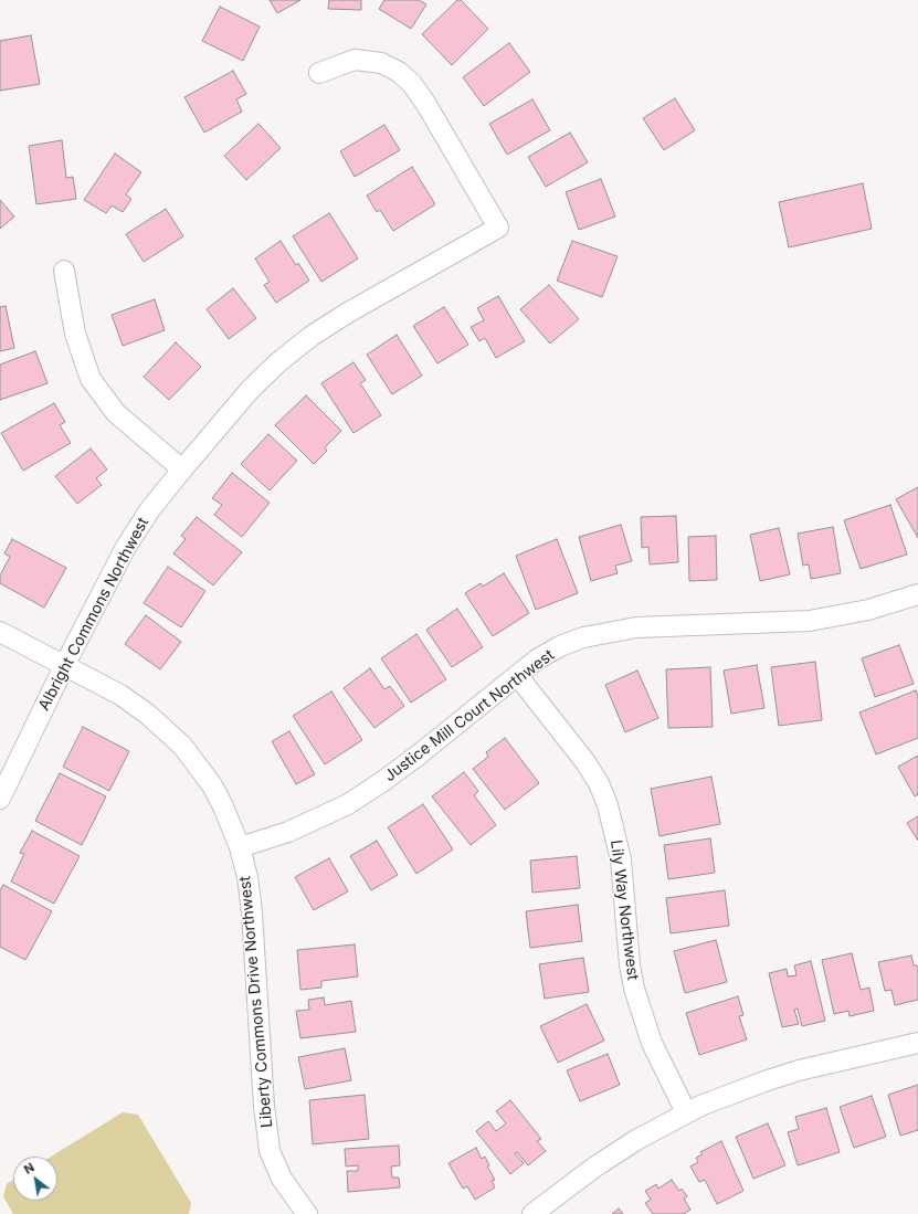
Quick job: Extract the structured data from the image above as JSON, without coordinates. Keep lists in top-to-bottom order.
{
  "streets": {
    "street": [
      "Albright Commons Northwest",
      "Justice Mill Court Northwest",
      "Lily Way Northwest",
      "Liberty Commons Drive Northwest"
    ]
  },
  "crossings": [
    ["Albright Commons Northwest", "Liberty Commons Drive Northwest"],
    ["Justice Mill Court Northwest", "Lily Way Northwest"],
    ["Justice Mill Court Northwest", "Liberty Commons Drive Northwest"]
  ],
  "north": "top left"
}
